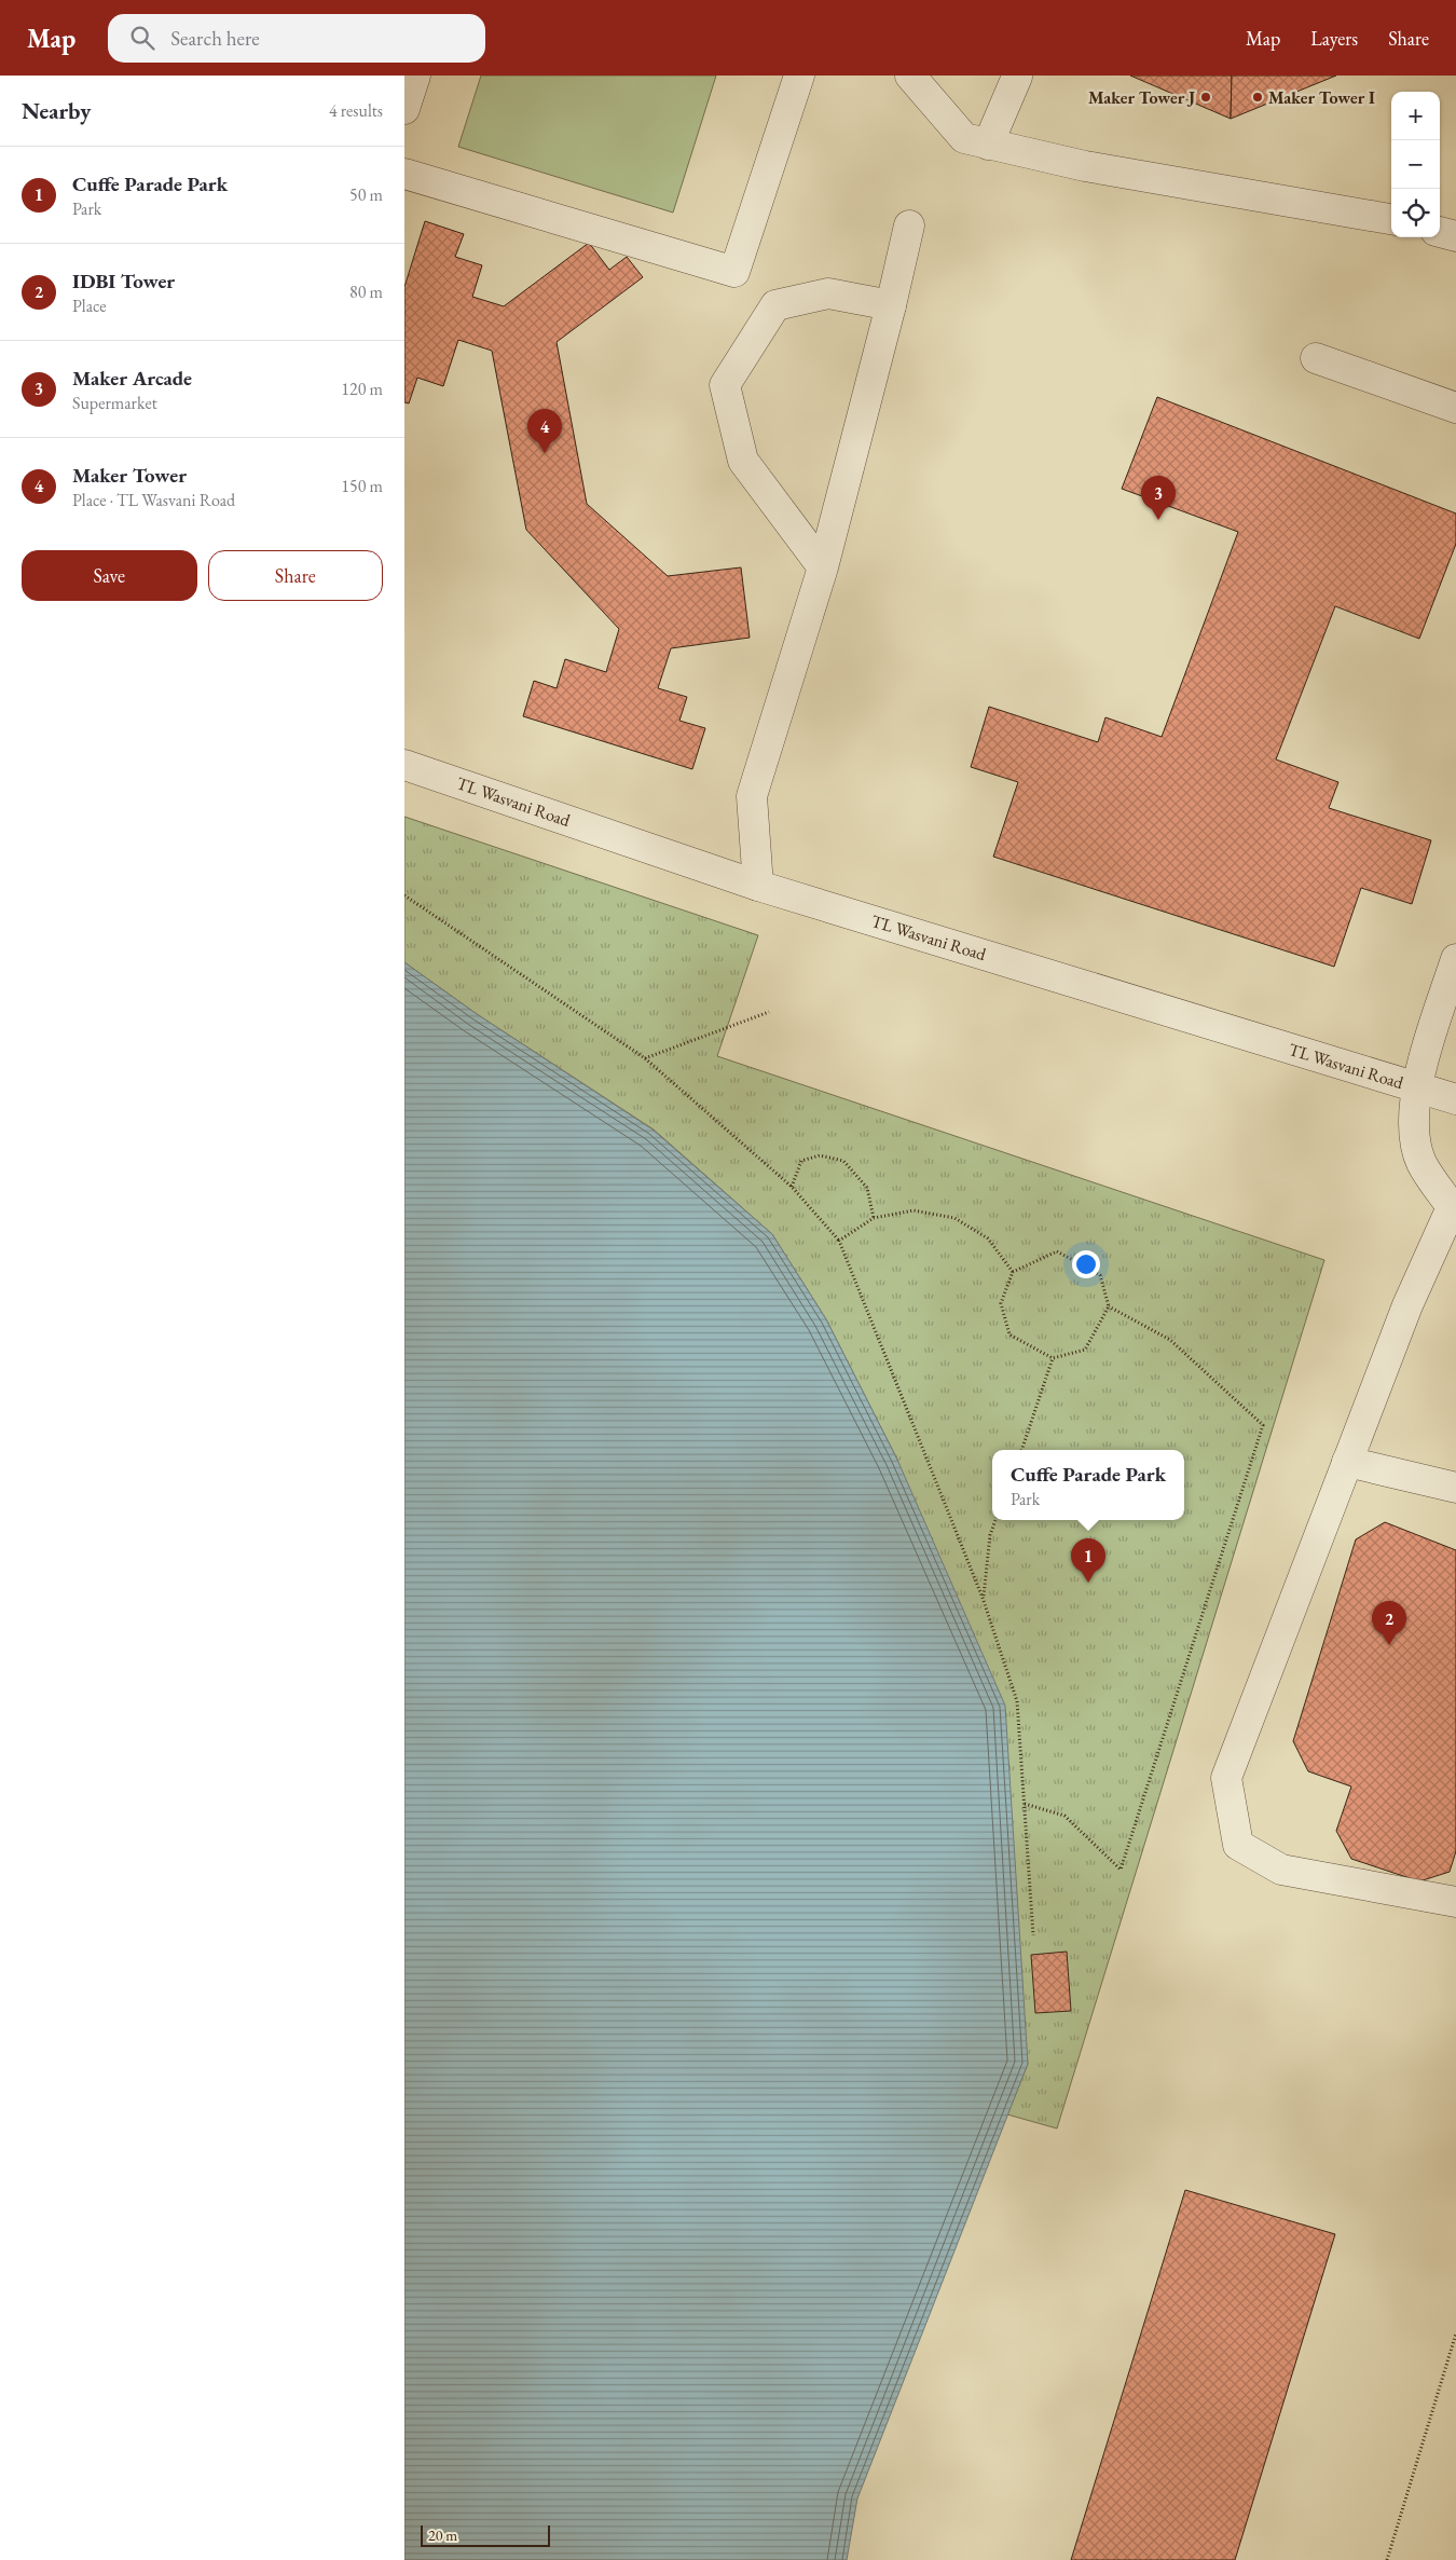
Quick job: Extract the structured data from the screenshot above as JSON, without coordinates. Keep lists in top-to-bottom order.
{
  "streets": {
    "street": ["TL Wasvani Road"]
  },
  "places": ["Maker Tower J", "Maker Tower I"],
  "scale_bar": "20 m",
  "page": {
    "header": "Map",
    "search": "Search here",
    "nav": ["Map", "Layers", "Share"],
    "heading": ["Nearby", "4 results"],
    "map_buttons": ["+", "−"],
    "list": [
      {
        "mark": "1",
        "name": "Cuffe Parade Park",
        "note": "Park",
        "value": "50 m"
      },
      {
        "mark": "2",
        "name": "IDBI Tower",
        "note": "Place",
        "value": "80 m"
      },
      {
        "mark": "3",
        "name": "Maker Arcade",
        "note": "Supermarket",
        "value": "120 m"
      },
      {
        "mark": "4",
        "name": "Maker Tower",
        "note": "Place · TL Wasvani Road",
        "value": "150 m"
      }
    ],
    "pins": [
      "4",
      "3",
      "1",
      "2"
    ],
    "buttons": ["Save", "Share"],
    "popup": ["Cuffe Parade Park", "Park"],
    "scale": "20 m"
  }
}
